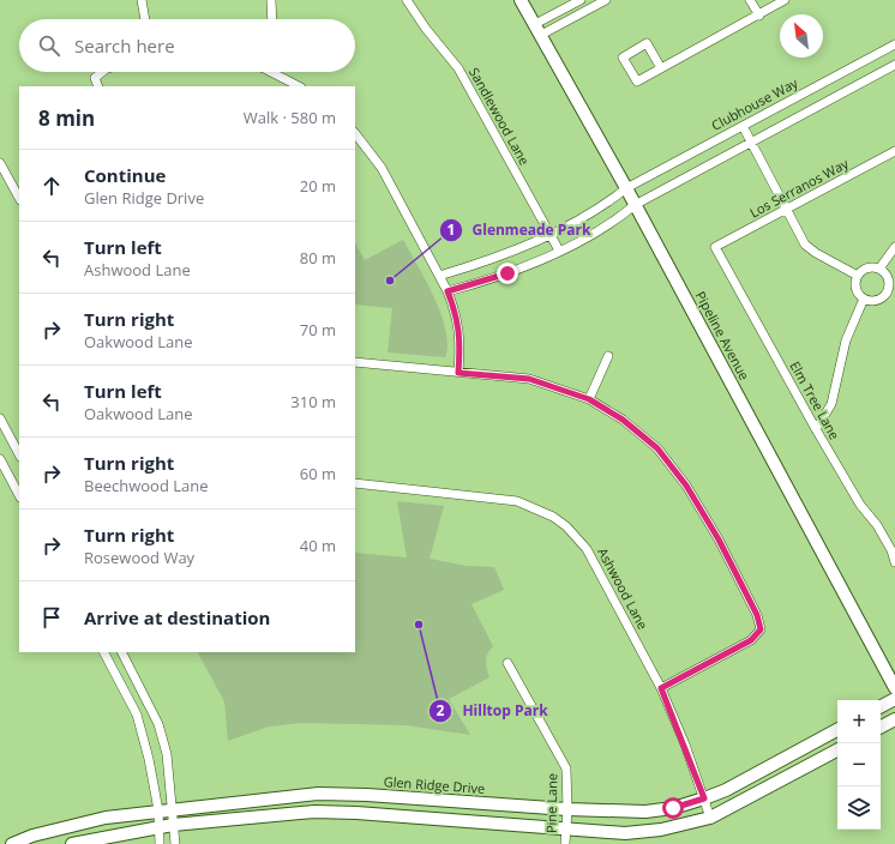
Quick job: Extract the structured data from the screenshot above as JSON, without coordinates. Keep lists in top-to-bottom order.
{
  "streets": {
    "street": [
      "Clubhouse Way",
      "Sandlewood Lane",
      "Los Serranos Way",
      "Pipeline Avenue",
      "Elm Tree Lane",
      "Ashwood Lane",
      "Glen Ridge Drive",
      "Pine Lane"
    ]
  },
  "crossings": [
    ["Clubhouse Way", "Sandlewood Lane"],
    ["Clubhouse Way", "Pipeline Avenue"],
    ["Los Serranos Way", "Elm Tree Lane"],
    ["Ashwood Lane", "Glen Ridge Drive"],
    ["Glen Ridge Drive", "Pine Lane"]
  ],
  "places": ["Glenmeade Park", "Hilltop Park"],
  "north": "top left",
  "page": {
    "search": "Search here",
    "heading": ["8 min", "Walk · 580 m"],
    "list": [
      ["Continue", "Glen Ridge Drive", "20 m"],
      ["Turn left", "Ashwood Lane", "80 m"],
      ["Turn right", "Oakwood Lane", "70 m"],
      ["Turn left", "Oakwood Lane", "310 m"],
      ["Turn right", "Beechwood Lane", "60 m"],
      ["Turn right", "Rosewood Way", "40 m"],
      "Arrive at destination"
    ],
    "map_buttons": ["+", "−"]
  }
}
